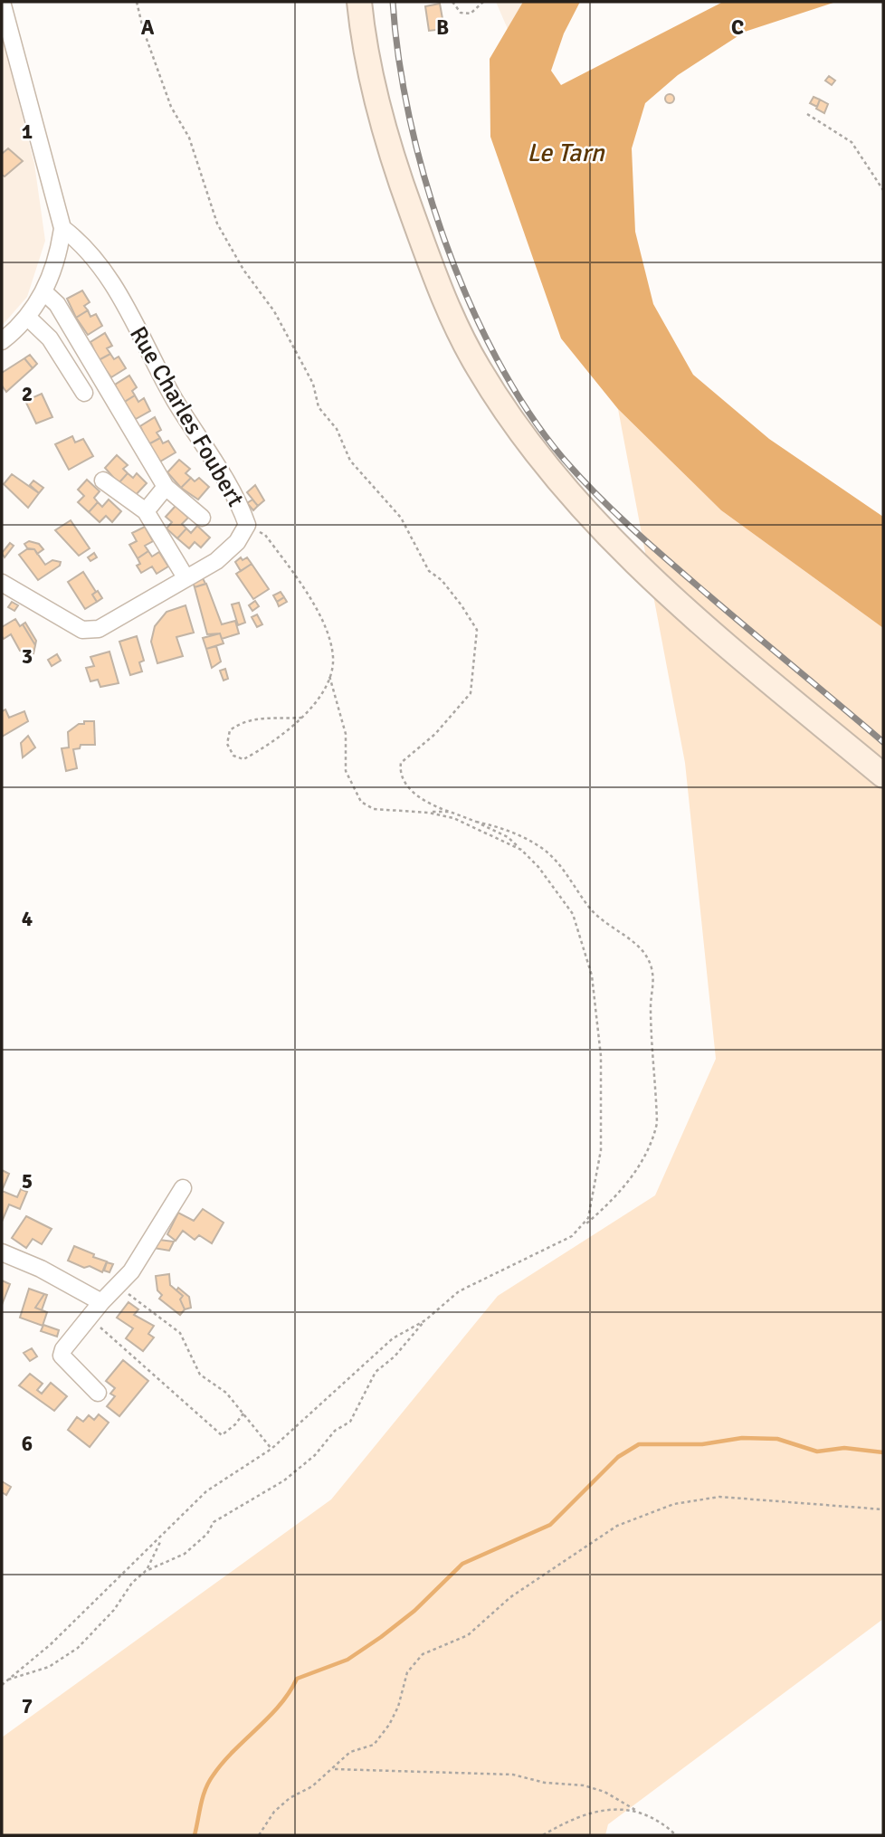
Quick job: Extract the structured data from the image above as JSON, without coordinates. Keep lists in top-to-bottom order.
{
  "streets": {
    "street": ["Rue Charles Foubert"]
  },
  "water": ["Le Tarn"],
  "grid": {
    "columns": ["A", "B", "C"],
    "rows": [
      "1",
      "2",
      "3",
      "4",
      "5",
      "6",
      "7"
    ]
  }
}
